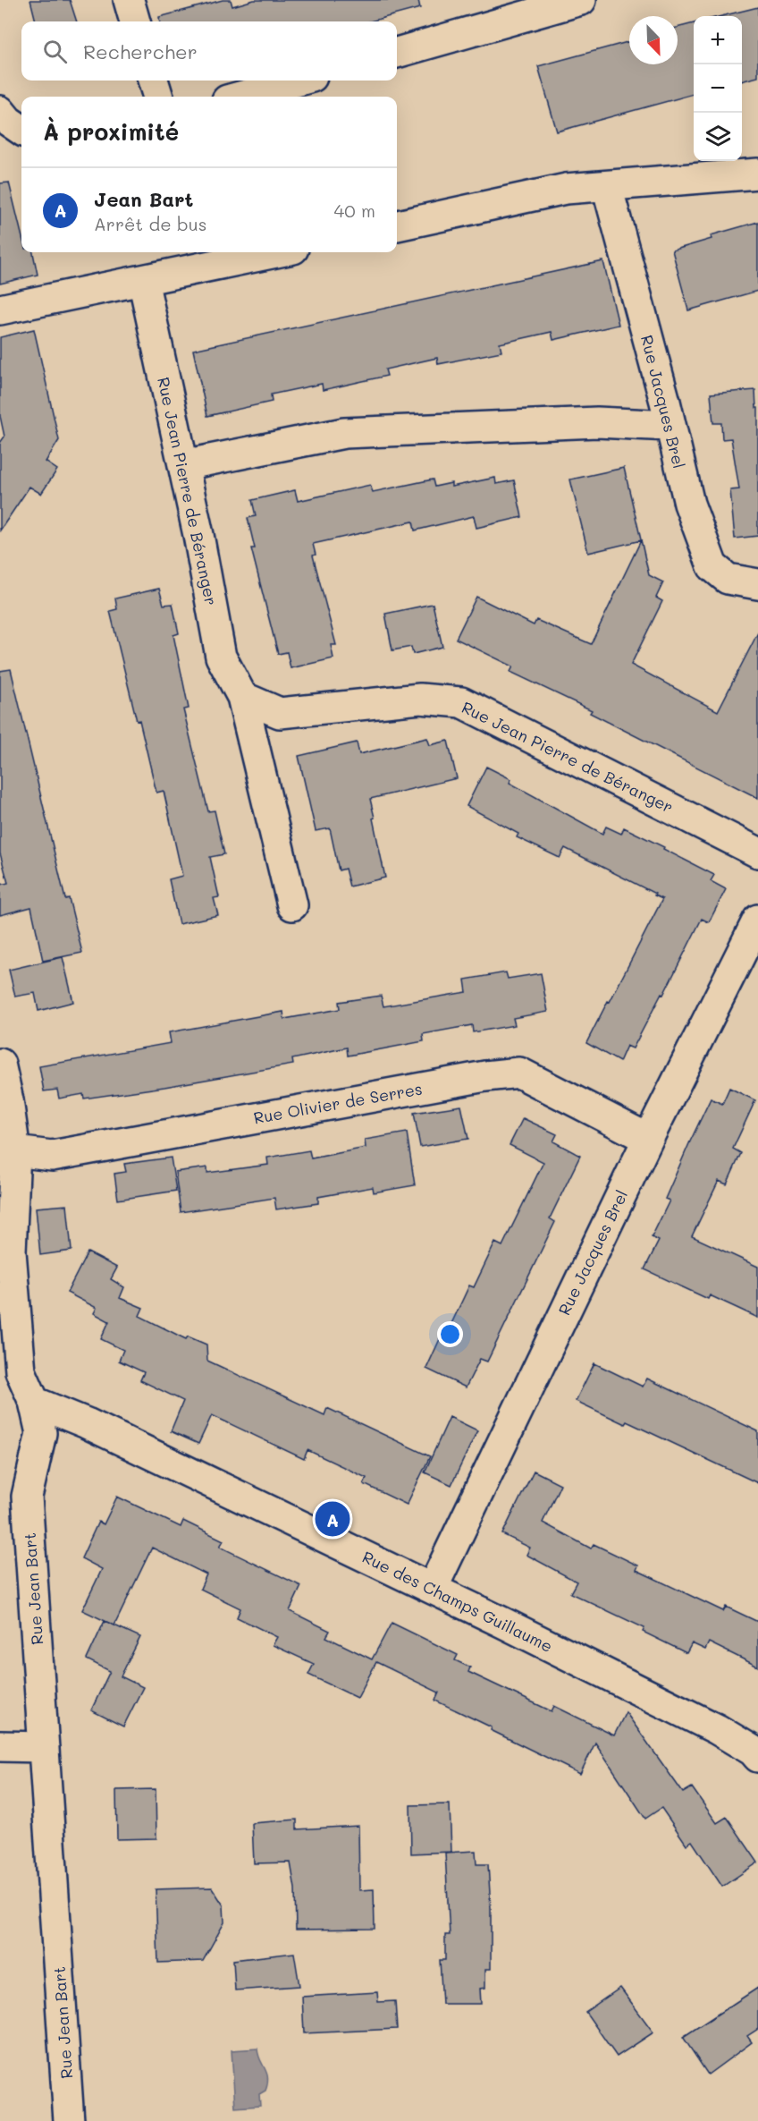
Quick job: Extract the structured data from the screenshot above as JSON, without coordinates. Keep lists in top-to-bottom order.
{
  "streets": {
    "street": [
      "Rue Jacques Brel",
      "Rue Jean Pierre de Béranger",
      "Rue Olivier de Serres",
      "Rue Jean Bart",
      "Rue des Champs Guillaume"
    ]
  },
  "crossings": [
    ["Rue Jacques Brel", "Rue Olivier de Serres"],
    ["Rue Jacques Brel", "Rue des Champs Guillaume"],
    ["Rue Olivier de Serres", "Rue Jean Bart"],
    ["Rue Jean Bart", "Rue des Champs Guillaume"]
  ],
  "north": "bottom right",
  "page": {
    "map_buttons": ["+", "−"],
    "search": "Rechercher",
    "heading": "À proximité",
    "list": [
      {
        "mark": "A",
        "name": "Jean Bart",
        "note": "Arrêt de bus",
        "value": "40 m"
      }
    ],
    "pins": "A"
  }
}
